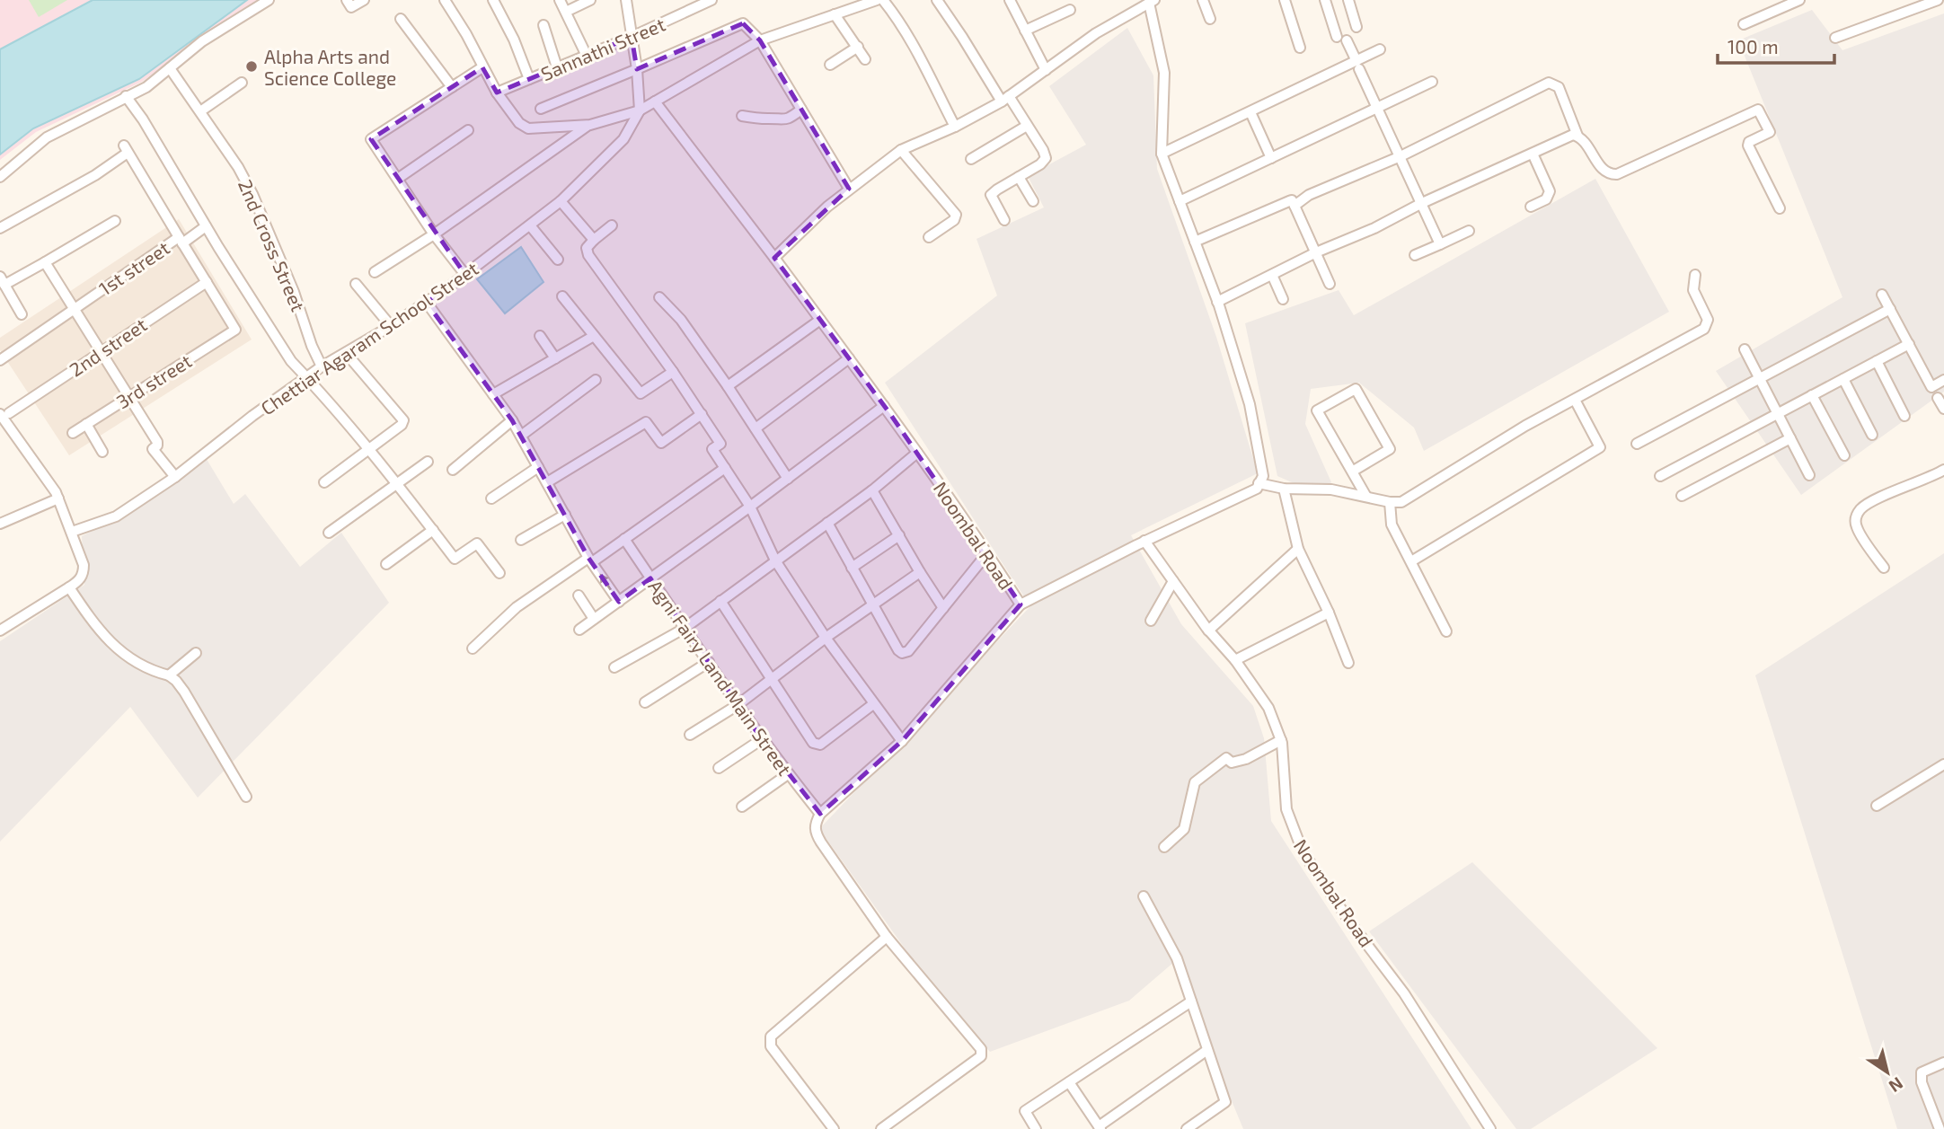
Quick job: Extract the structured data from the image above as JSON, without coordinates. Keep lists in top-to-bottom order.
{
  "streets": {
    "street": [
      "Sannathi Street",
      "2nd Cross Street",
      "1st street",
      "Chettiar Agaram School Street",
      "2nd street",
      "3rd street",
      "Noombal Road",
      "Agni Fairy Land Main Street"
    ]
  },
  "crossings": [
    ["2nd Cross Street", "Chettiar Agaram School Street"],
    ["1st street", "2nd street"],
    ["1st street", "3rd street"],
    ["Noombal Road", "Agni Fairy Land Main Street"]
  ],
  "places": ["Alpha Arts and Science College"],
  "scale_bar": "100 m",
  "north": "bottom right"
}
